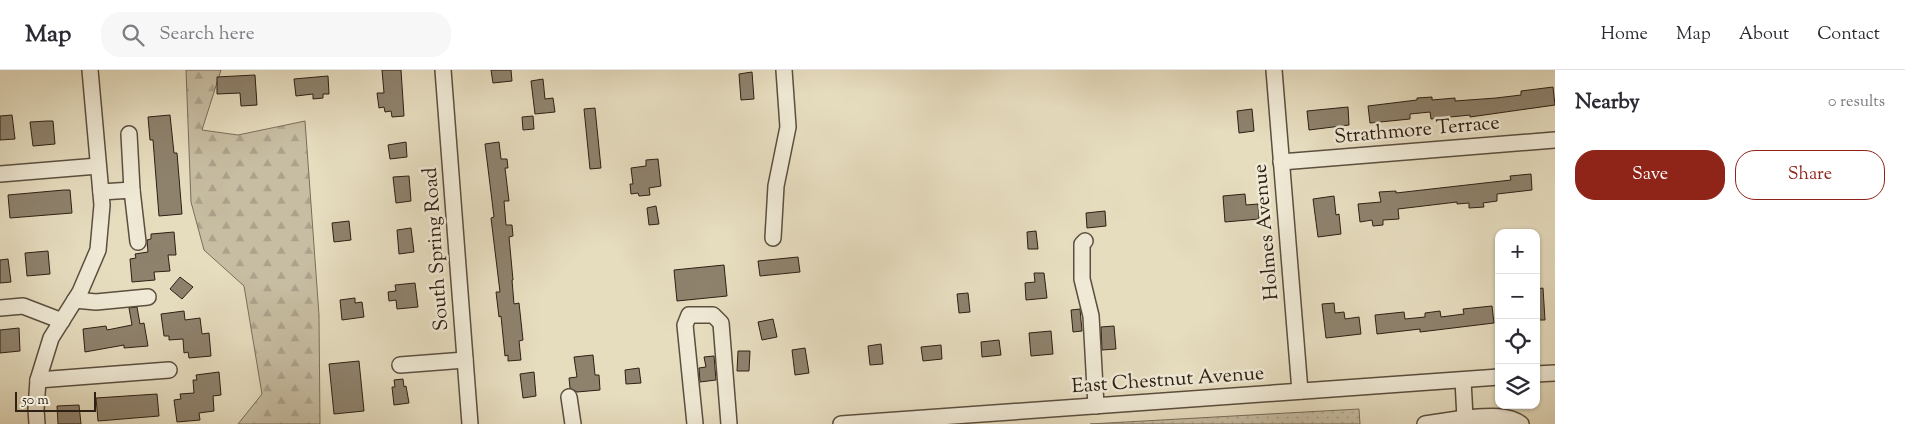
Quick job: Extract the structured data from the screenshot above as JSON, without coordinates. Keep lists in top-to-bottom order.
{
  "streets": {
    "street": [
      "Strathmore Terrace",
      "Holmes Avenue",
      "South Spring Road",
      "East Chestnut Avenue"
    ]
  },
  "crossings": [
    ["Strathmore Terrace", "Holmes Avenue"],
    ["Holmes Avenue", "East Chestnut Avenue"]
  ],
  "scale_bar": "50 m",
  "page": {
    "header": "Map",
    "search": "Search here",
    "nav": [
      "Home",
      "Map",
      "About",
      "Contact"
    ],
    "heading": ["Nearby", "0 results"],
    "buttons": ["Save", "Share"],
    "map_buttons": ["+", "−"],
    "scale": "50 m"
  }
}
